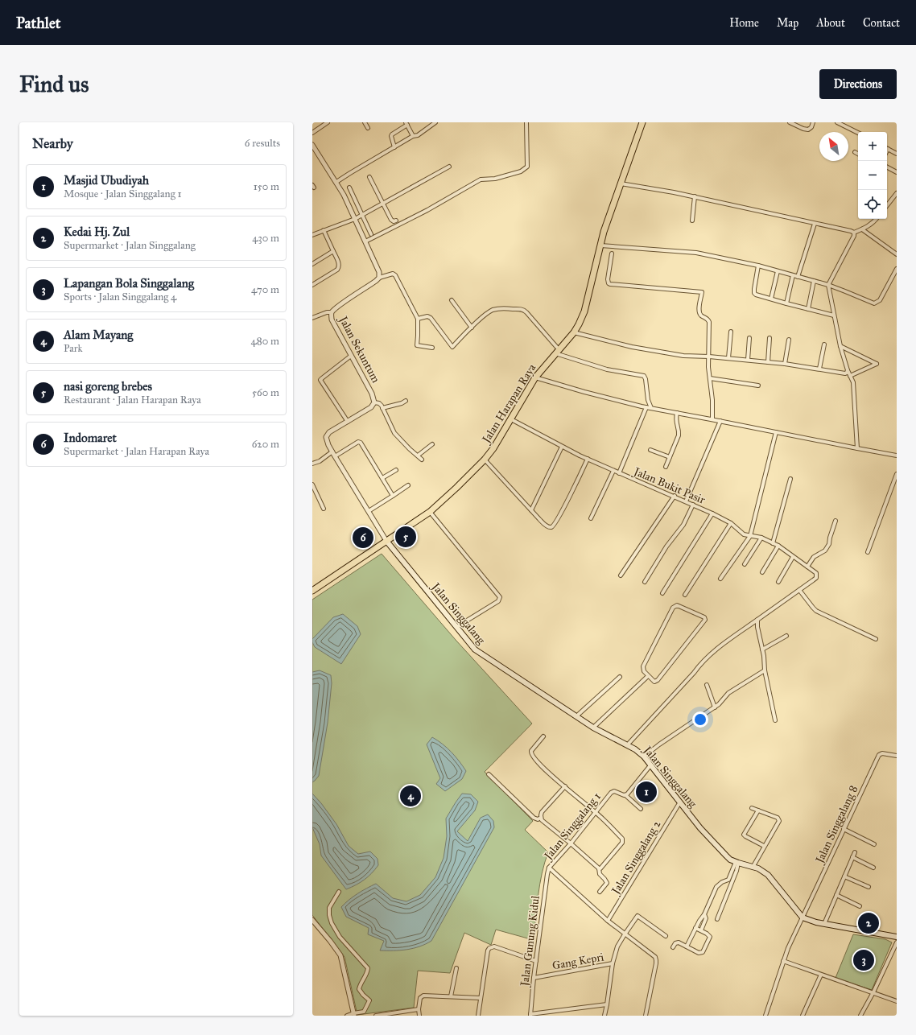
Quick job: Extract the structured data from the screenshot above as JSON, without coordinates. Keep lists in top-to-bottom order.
{
  "streets": {
    "main road": ["Jalan Harapan Raya", "Jalan Singgalang"],
    "street": [
      "Jalan Sekuntum",
      "Jalan Bukit Pasir",
      "Jalan Singgalang 8",
      "Jalan Singgalang 1",
      "Jalan Singgalang 2",
      "Jalan Gunung Kidul",
      "Gang Kepri"
    ]
  },
  "crossings": [
    ["Jalan Harapan Raya", "Jalan Bukit Pasir"],
    ["Jalan Harapan Raya", "Jalan Singgalang"],
    ["Jalan Singgalang", "Jalan Singgalang 8"],
    ["Jalan Singgalang", "Jalan Singgalang 2"],
    ["Jalan Singgalang 1", "Jalan Gunung Kidul"],
    ["Jalan Gunung Kidul", "Gang Kepri"]
  ],
  "north": "top left",
  "page": {
    "header": "Pathlet",
    "nav": [
      "Home",
      "Map",
      "About",
      "Contact"
    ],
    "buttons": "Directions",
    "title": "Find us",
    "heading": ["Nearby", "6 results"],
    "map_buttons": ["+", "−"],
    "list": [
      {
        "mark": "1",
        "name": "Masjid Ubudiyah",
        "note": "Mosque · Jalan Singgalang 1",
        "value": "150 m"
      },
      {
        "mark": "2",
        "name": "Kedai Hj. Zul",
        "note": "Supermarket · Jalan Singgalang",
        "value": "430 m"
      },
      {
        "mark": "3",
        "name": "Lapangan Bola Singgalang",
        "note": "Sports · Jalan Singgalang 4",
        "value": "470 m"
      },
      {
        "mark": "4",
        "name": "Alam Mayang",
        "note": "Park",
        "value": "480 m"
      },
      {
        "mark": "5",
        "name": "nasi goreng brebes",
        "note": "Restaurant · Jalan Harapan Raya",
        "value": "560 m"
      },
      {
        "mark": "6",
        "name": "Indomaret",
        "note": "Supermarket · Jalan Harapan Raya",
        "value": "620 m"
      }
    ],
    "pins": [
      "5",
      "6",
      "1",
      "4",
      "2",
      "3"
    ]
  }
}
